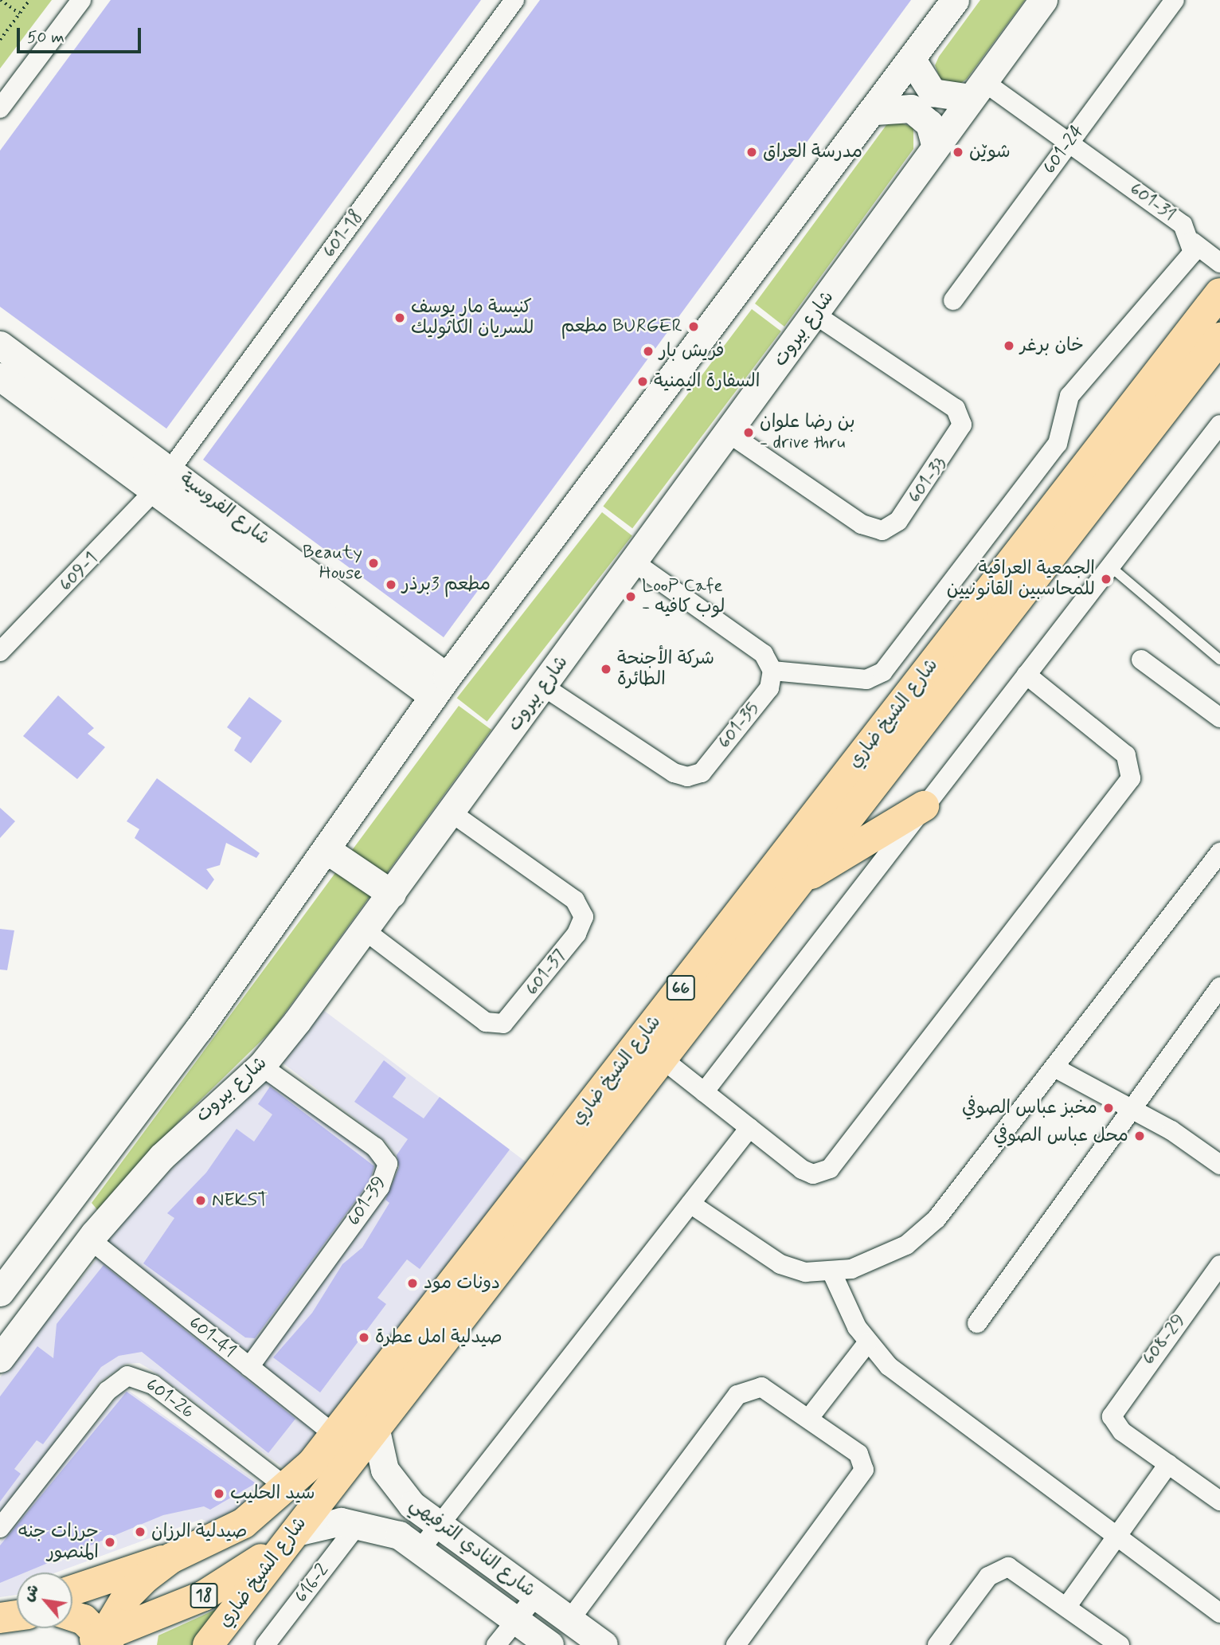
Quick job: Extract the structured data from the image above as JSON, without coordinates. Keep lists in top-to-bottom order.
{
  "streets": {
    "main road": [
      "شارع بيروت",
      "شارع الفروسية",
      "شارع الشيخ ضاري",
      "66",
      "شارع النادي الترفيهي",
      "18"
    ],
    "street": [
      "601-24",
      "601-31",
      "601-18",
      "601-33",
      "609-1",
      "601-35",
      "601-37",
      "601-39",
      "601-41",
      "608-29",
      "601-26",
      "616-2"
    ]
  },
  "crossings": [
    ["601-24", "601-31"],
    ["601-31", "شارع بيروت"],
    ["601-18", "شارع الفروسية"],
    ["601-18", "609-1"],
    ["شارع بيروت", "601-33"],
    ["شارع بيروت", "601-35"],
    ["شارع بيروت", "601-37"],
    ["شارع بيروت", "601-39"],
    ["شارع بيروت", "601-41"],
    ["شارع الفروسية", "609-1"],
    ["شارع الشيخ ضاري", "601-41"],
    ["شارع الشيخ ضاري", "601-26"],
    ["شارع الشيخ ضاري", "شارع النادي الترفيهي"],
    ["شارع الشيخ ضاري", "18"],
    ["601-39", "601-41"],
    ["شارع النادي الترفيهي", "616-2"],
    ["شارع النادي الترفيهي", "18"]
  ],
  "places": [
    "مدرسة العراق",
    "شوێن",
    "كنيسة مار يوسف للسريان الكاثوليك",
    "مطعم BURGER",
    "خان برغر",
    "فريش بار",
    "السفارة اليمنية",
    "بن رضا علوان - drive thru",
    "Beauty House",
    "الجمعية العراقية للمحاسبين القانونيين",
    "مطعم 3برذر",
    "LooP Cafe - لوب كافيه",
    "شركة الأجنحة الطائرة",
    "مخبز عباس الصوفي",
    "محل عباس الصوفي",
    "NEKST",
    "دونات مود",
    "صيدلية امل عطرة",
    "سيد الحليب",
    "صيدلية الرزان",
    "جرزات جنه المنصور"
  ],
  "scale_bar": "50 m",
  "north": "top left"
}
